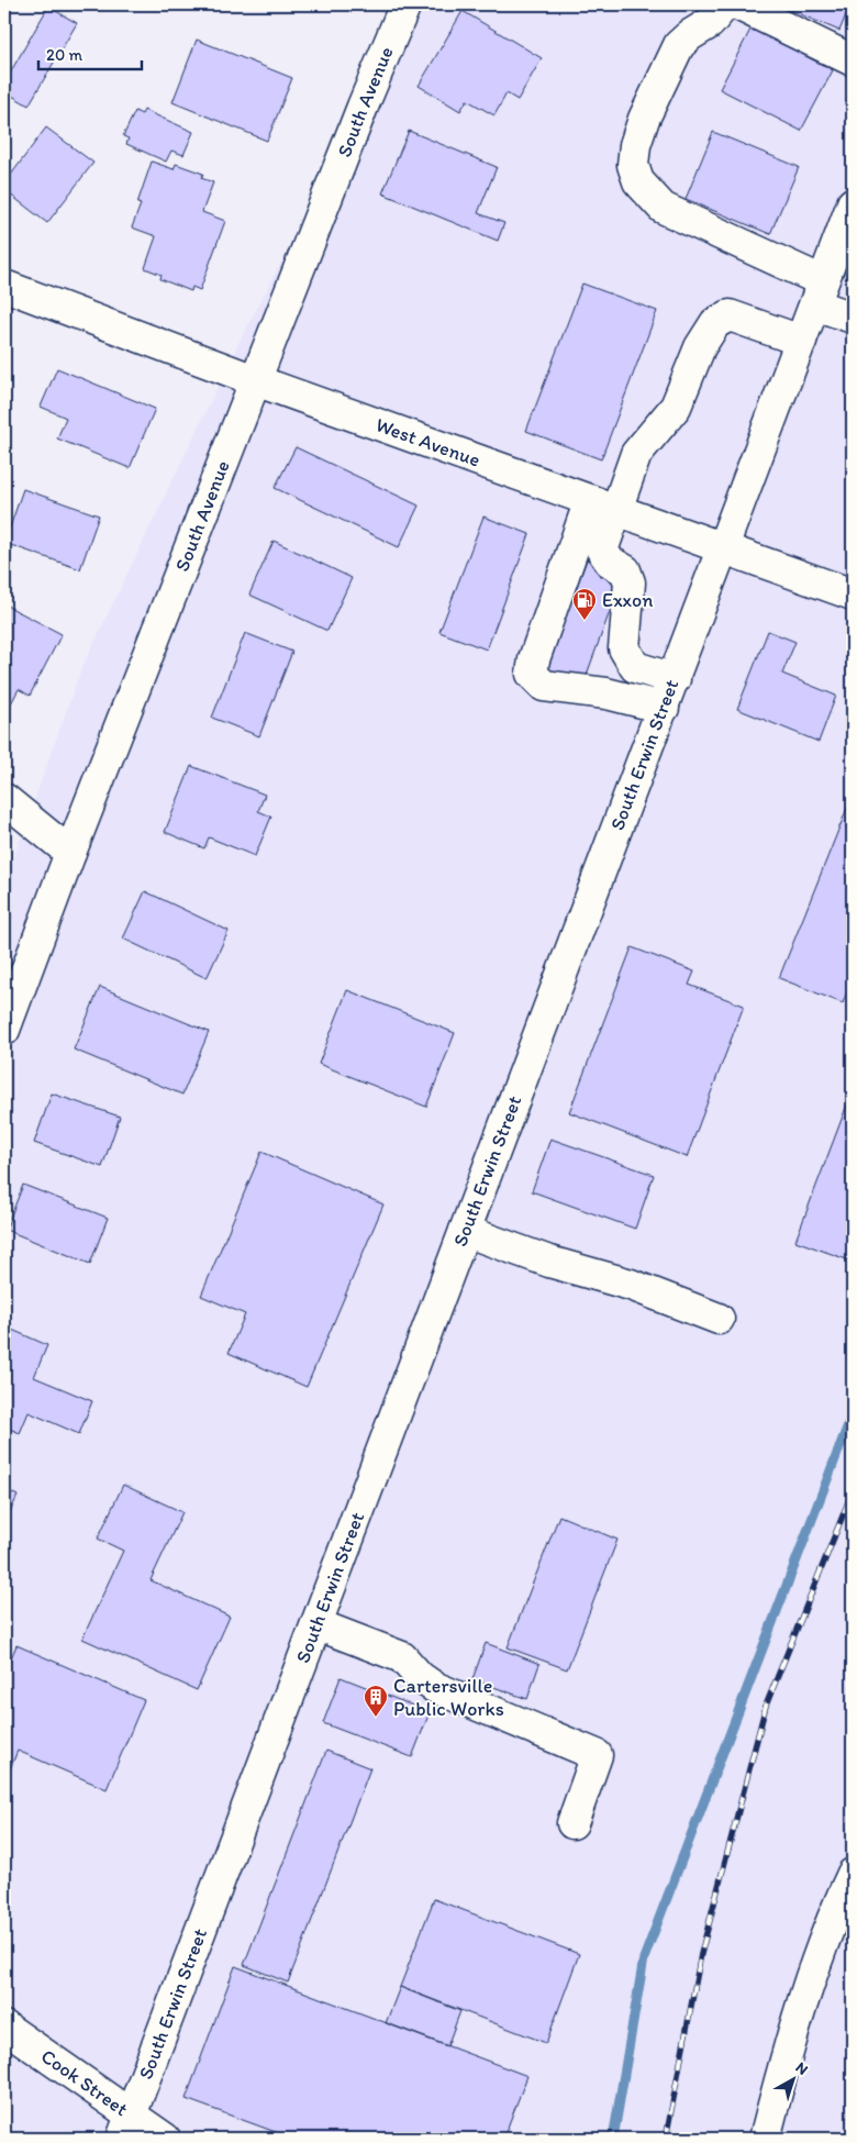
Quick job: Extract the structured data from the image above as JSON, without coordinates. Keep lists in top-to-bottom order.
{
  "streets": {
    "street": [
      "South Avenue",
      "West Avenue",
      "South Erwin Street",
      "Cook Street"
    ]
  },
  "crossings": [
    ["South Avenue", "West Avenue"],
    ["West Avenue", "South Erwin Street"],
    ["South Erwin Street", "Cook Street"]
  ],
  "places": {
    "fuel station": ["Exxon"],
    "building": ["Cartersville Public Works"]
  },
  "scale_bar": "20 m",
  "north": "top right"
}
